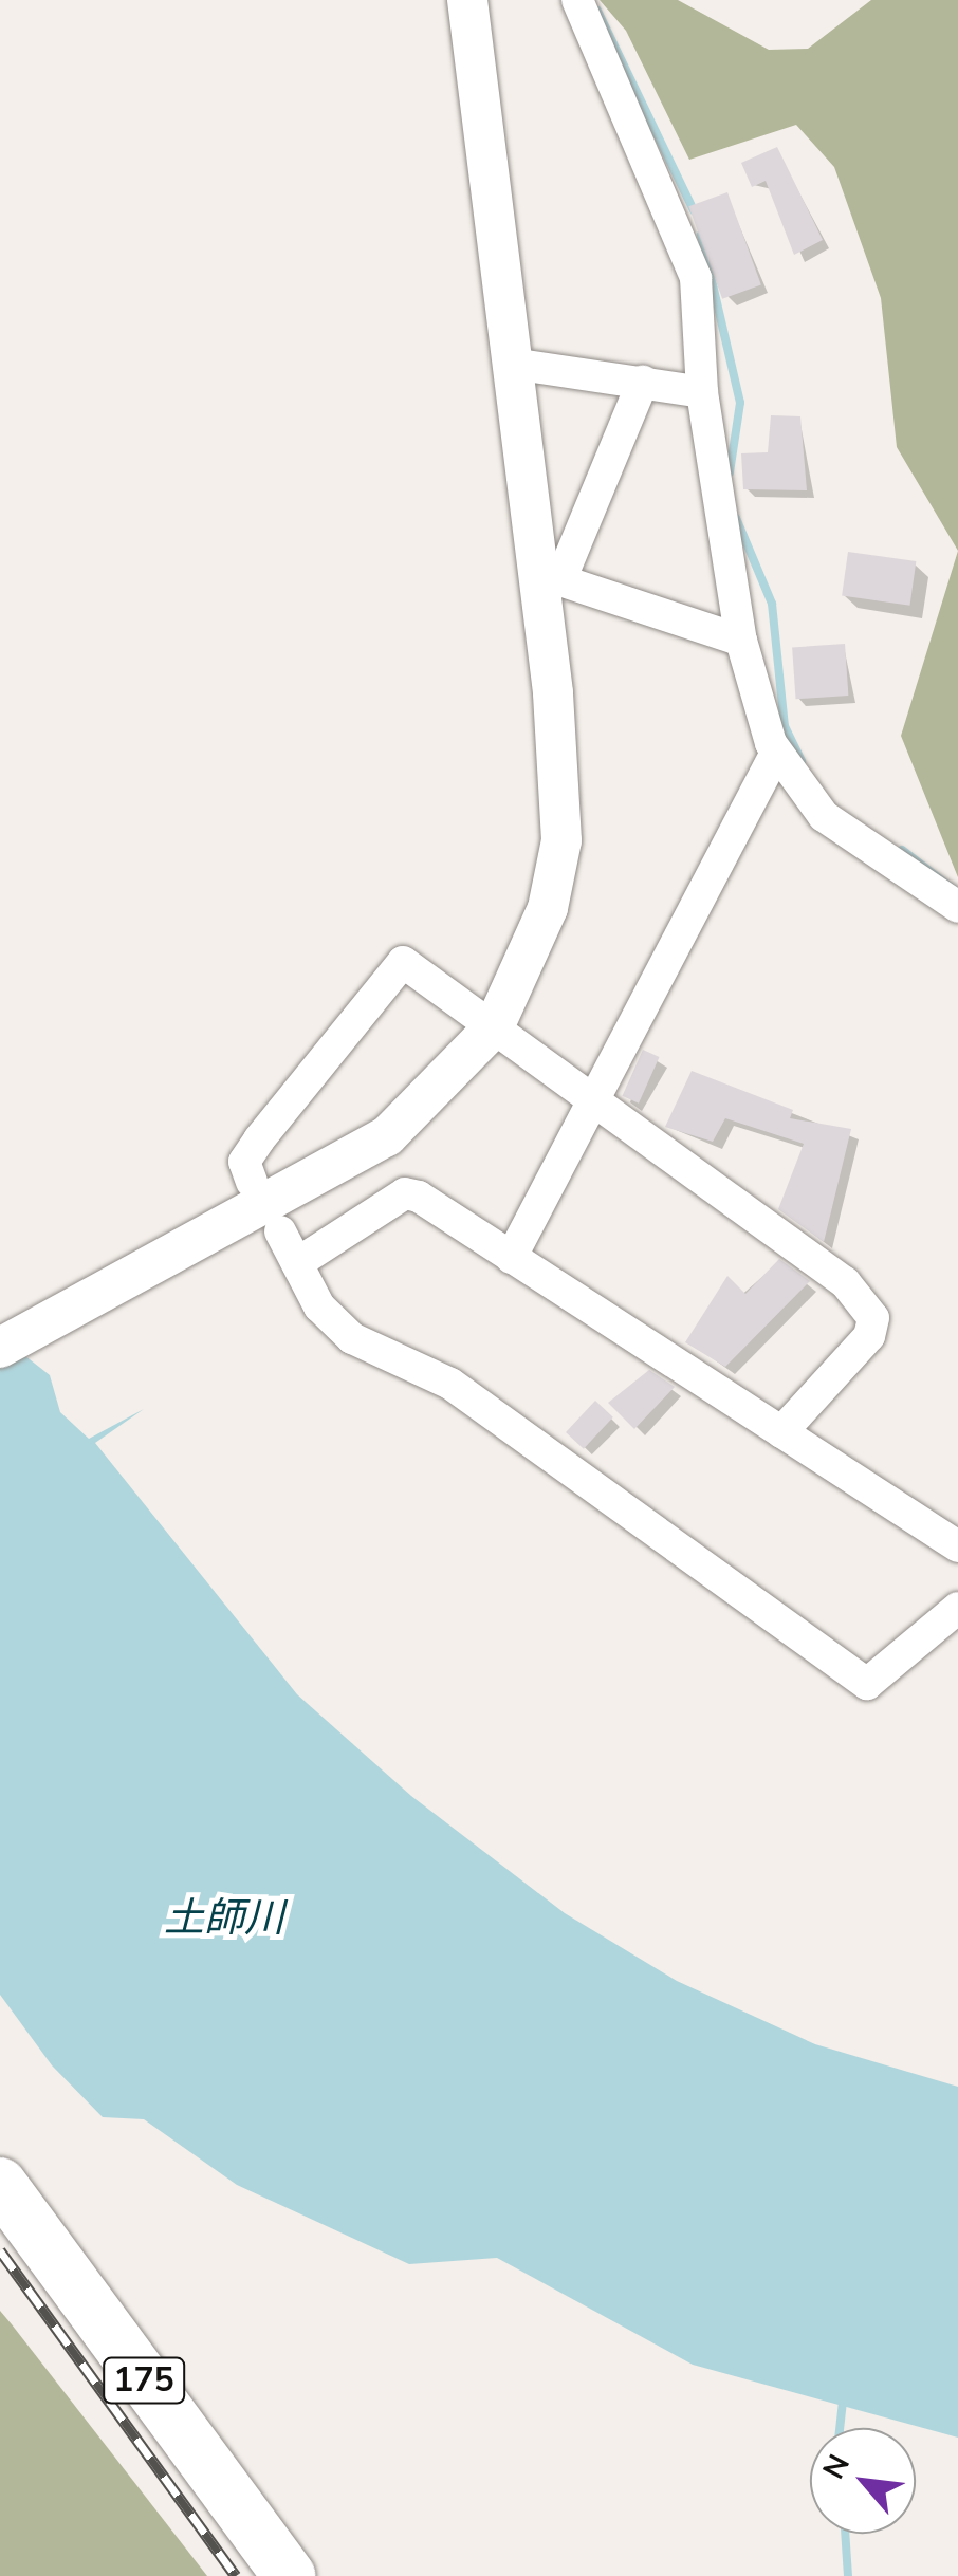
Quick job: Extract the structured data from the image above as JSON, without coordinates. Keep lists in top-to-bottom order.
{
  "streets": {
    "highway": ["175"]
  },
  "water": ["土師川"],
  "north": "top left"
}
